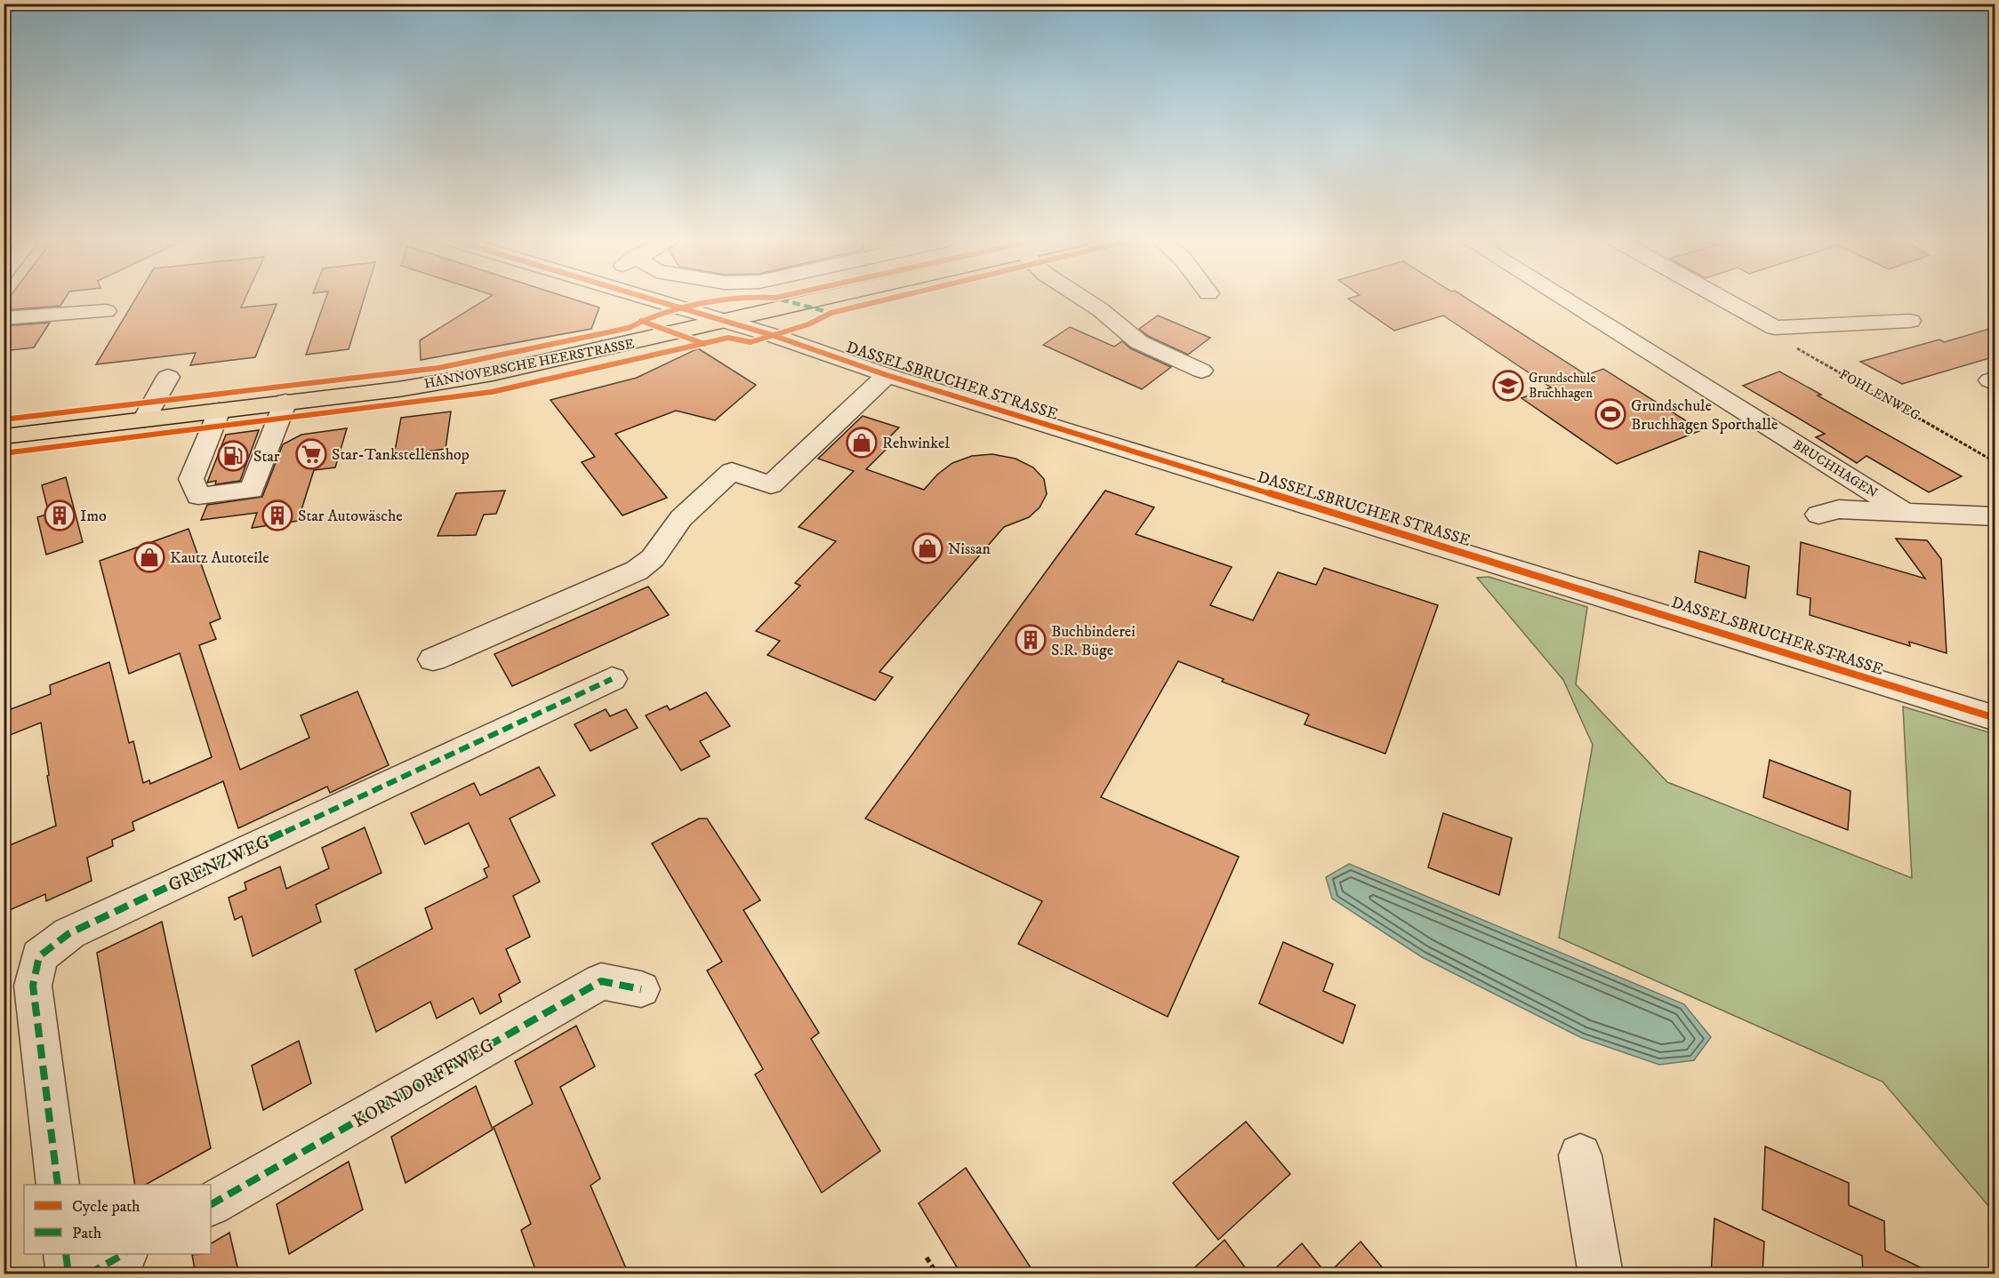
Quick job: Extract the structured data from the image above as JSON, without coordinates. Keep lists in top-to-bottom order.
{
  "streets": {
    "main road": ["HANNOVERSCHE HEERSTRASSE"],
    "street": [
      "DASSELSBRUCHER STRASSE",
      "BRUCHHAGEN",
      "GRENZWEG",
      "KORNDORFFWEG"
    ],
    "path": ["FOHLENWEG"]
  },
  "crossings": [
    ["HANNOVERSCHE HEERSTRASSE", "DASSELSBRUCHER STRASSE"]
  ],
  "places": {
    "school or university": ["Grundschule Bruchhagen"],
    "sports": ["Grundschule Bruchhagen Sporthalle"],
    "shop": ["Rehwinkel", "Nissan", "Kautz Autoteile"],
    "supermarket": ["Star-Tankstellenshop"],
    "fuel station": ["Star"],
    "building": ["Imo", "Star Autowäsche", "Buchbinderei S.R. Büge"]
  },
  "legend": ["Cycle path", "Path"]
}
